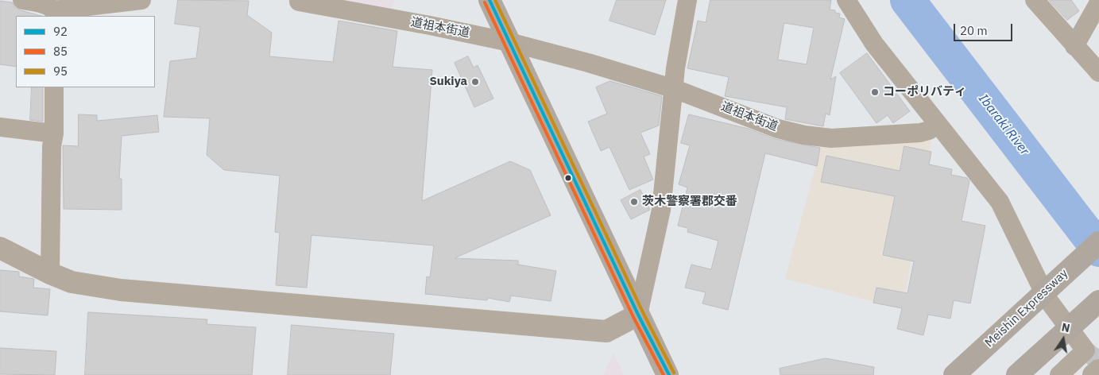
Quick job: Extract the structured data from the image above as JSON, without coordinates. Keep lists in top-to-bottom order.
{
  "streets": {
    "highway": ["Meishin Expressway"],
    "street": ["道祖本街道"]
  },
  "water": ["Ibaraki River"],
  "places": ["Sukiya", "コーポリバティ", "茨木警察署郡交番"],
  "lines": ["transit line 92", "transit line 95", "transit line 85"],
  "legend": ["92", "85", "95"],
  "scale_bar": "20 m",
  "north": "top"
}
